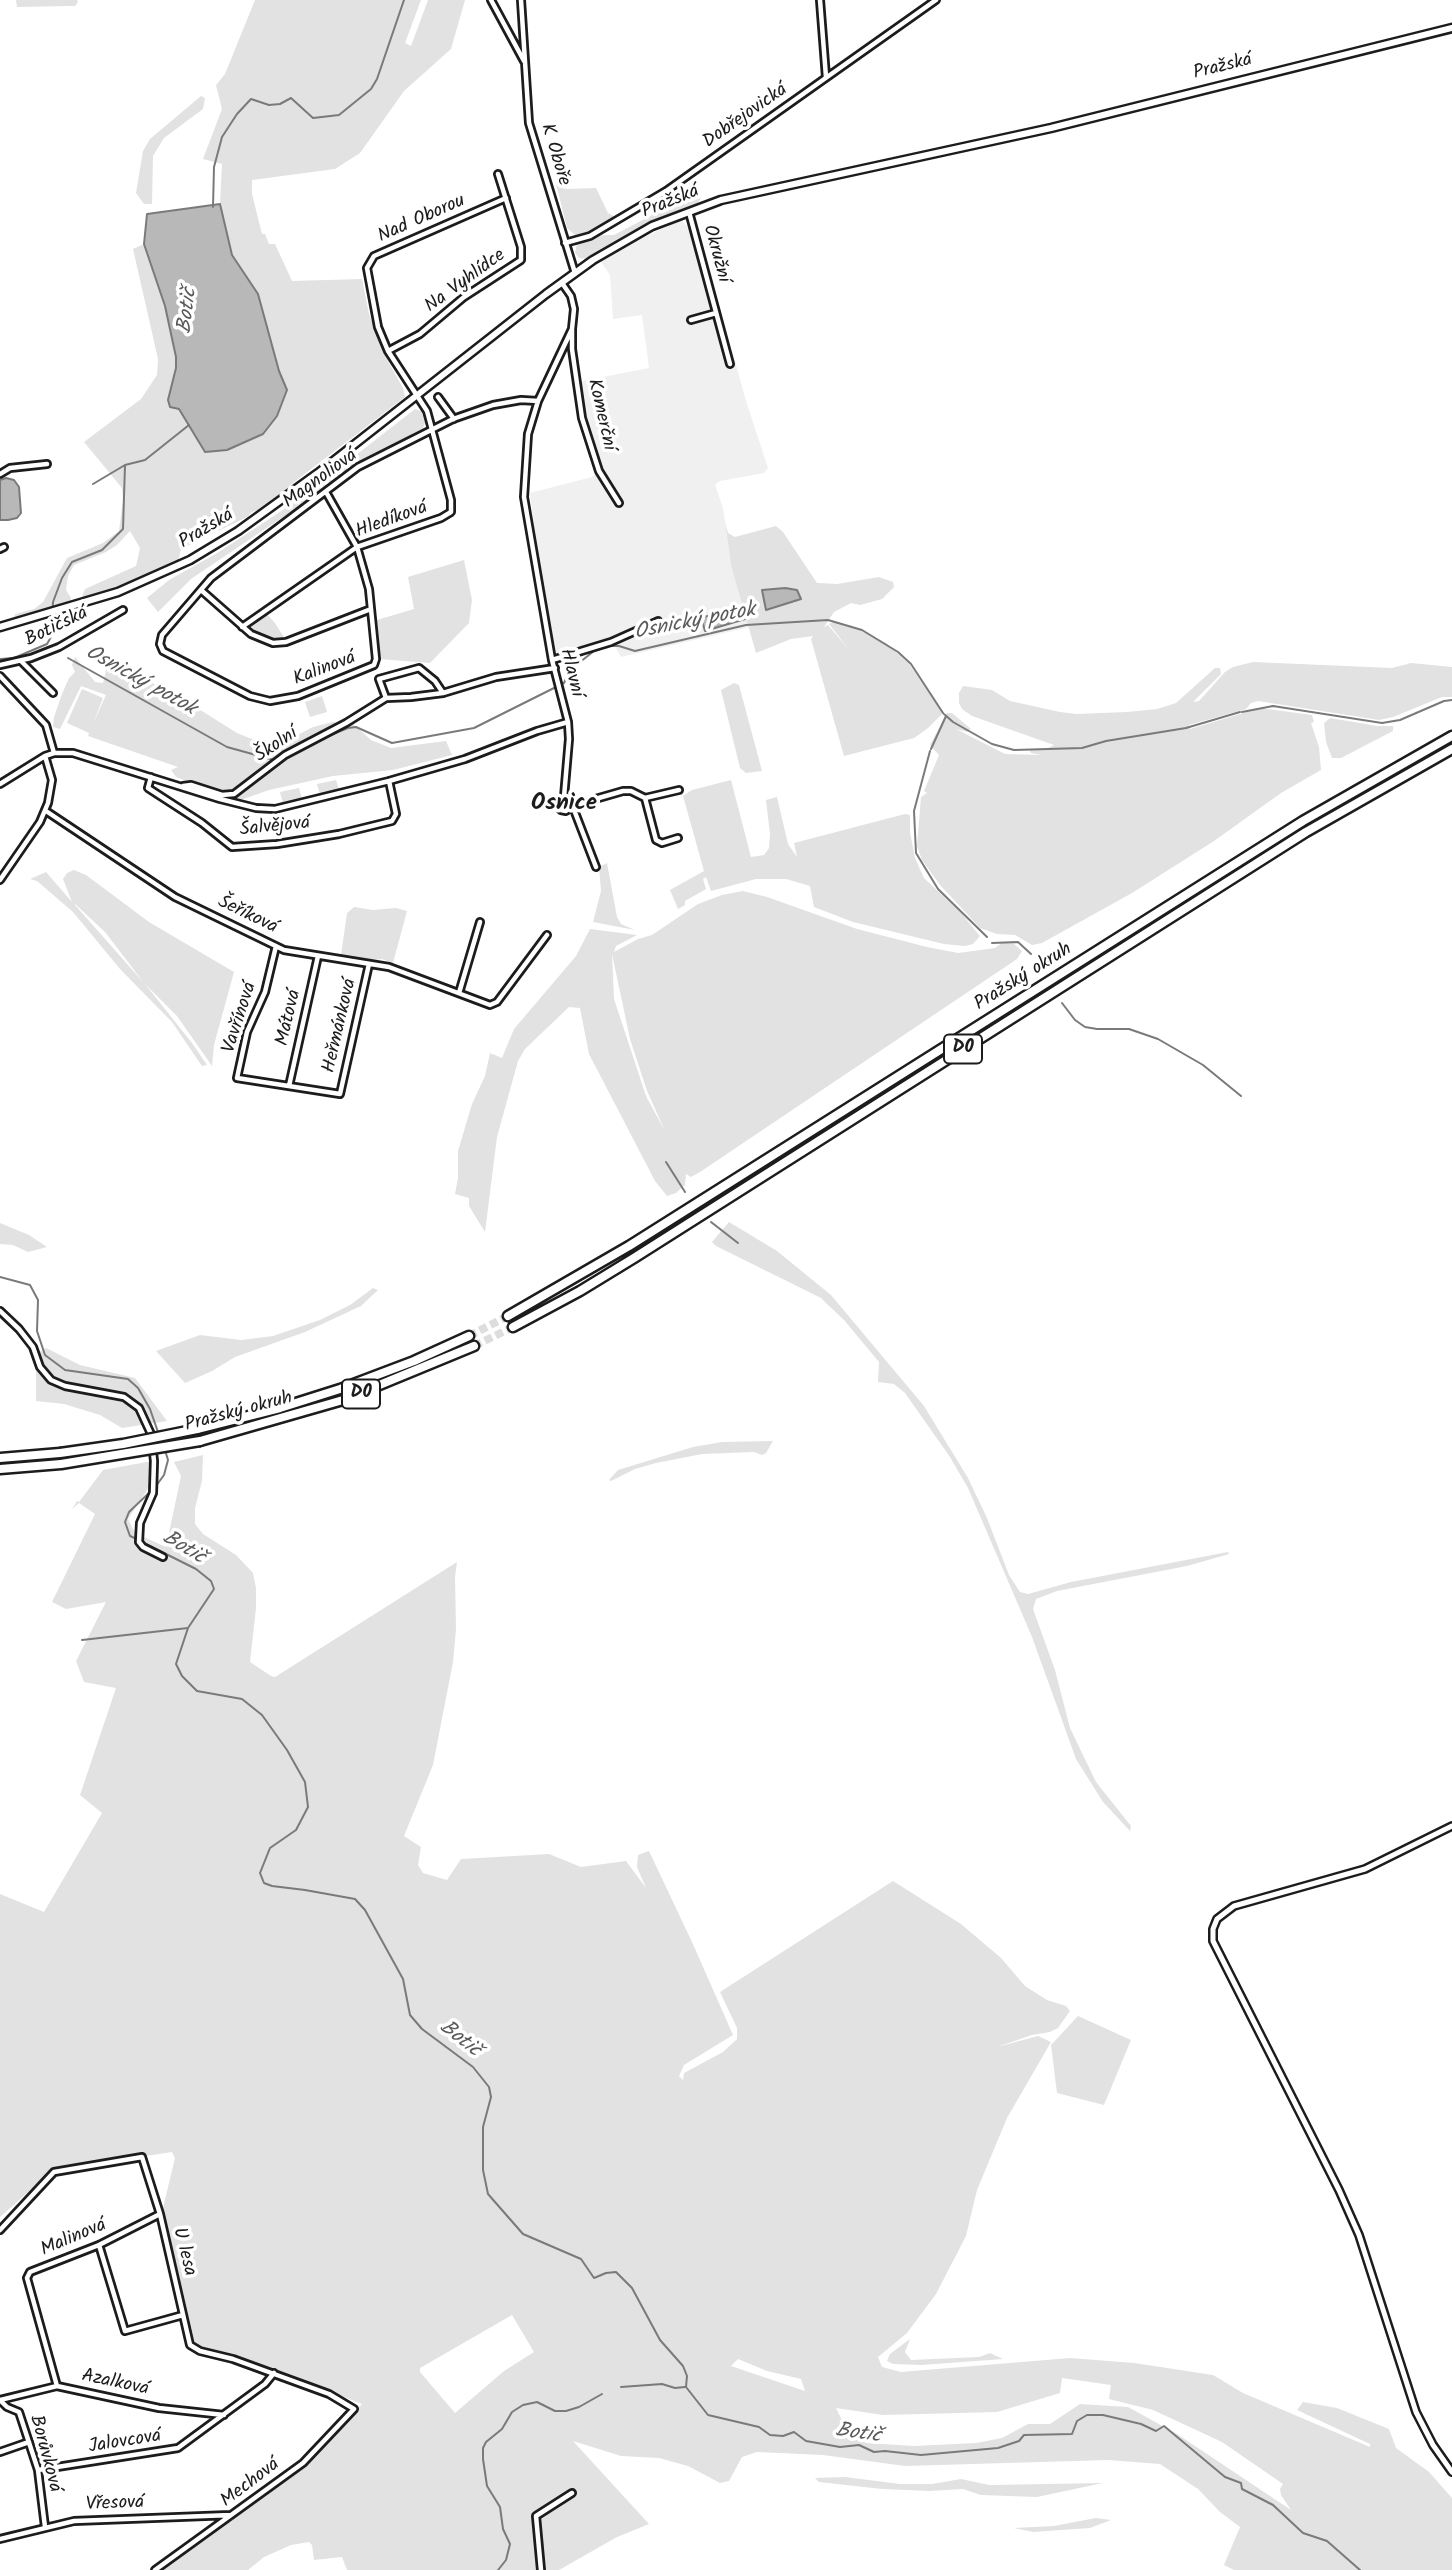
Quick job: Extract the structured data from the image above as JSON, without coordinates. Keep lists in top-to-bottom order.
{
  "streets": {
    "highway": ["Pražský okruh", "D0"],
    "main road": ["Pražská"],
    "street": [
      "Dobřejovická",
      "K Oboře",
      "Nad Oborou",
      "Okružní",
      "Na Vyhlídce",
      "Komerční",
      "Magnoliová",
      "Hledíková",
      "Botičská",
      "Kalinová",
      "Hlavní",
      "Školní",
      "Šalvějová",
      "Šeříková",
      "Vavřínová",
      "Mátová",
      "Heřmánková",
      "Malinová",
      "U lesa",
      "Azalková",
      "Jalovcová",
      "Borůvková",
      "Mechová",
      "Vřesová"
    ]
  },
  "crossings": [
    ["Pražská", "K Oboře"],
    ["Pražská", "Nad Oborou"],
    ["Pražská", "Okružní"],
    ["Pražská", "Hledíková"],
    ["Pražská", "Hlavní"],
    ["Dobřejovická", "K Oboře"],
    ["Nad Oborou", "Na Vyhlídce"],
    ["Nad Oborou", "Hledíková"],
    ["Komerční", "Hlavní"],
    ["Magnoliová", "Hledíková"],
    ["Magnoliová", "Kalinová"],
    ["Magnoliová", "Hlavní"],
    ["Hledíková", "Kalinová"],
    ["Hlavní", "Školní"],
    ["Hlavní", "Šalvějová"],
    ["Šeříková", "Vavřínová"],
    ["Šeříková", "Mátová"],
    ["Šeříková", "Heřmánková"],
    ["Vavřínová", "Mátová"],
    ["Vavřínová", "Heřmánková"],
    ["Malinová", "U lesa"],
    ["Malinová", "Azalková"],
    ["U lesa", "Jalovcová"],
    ["U lesa", "Mechová"],
    ["Azalková", "Jalovcová"],
    ["Azalková", "Borůvková"],
    ["Jalovcová", "Borůvková"],
    ["Borůvková", "Vřesová"],
    ["Mechová", "Vřesová"]
  ],
  "districts": ["Osnice"],
  "water": ["Botič", "Osnický potok"]
}
